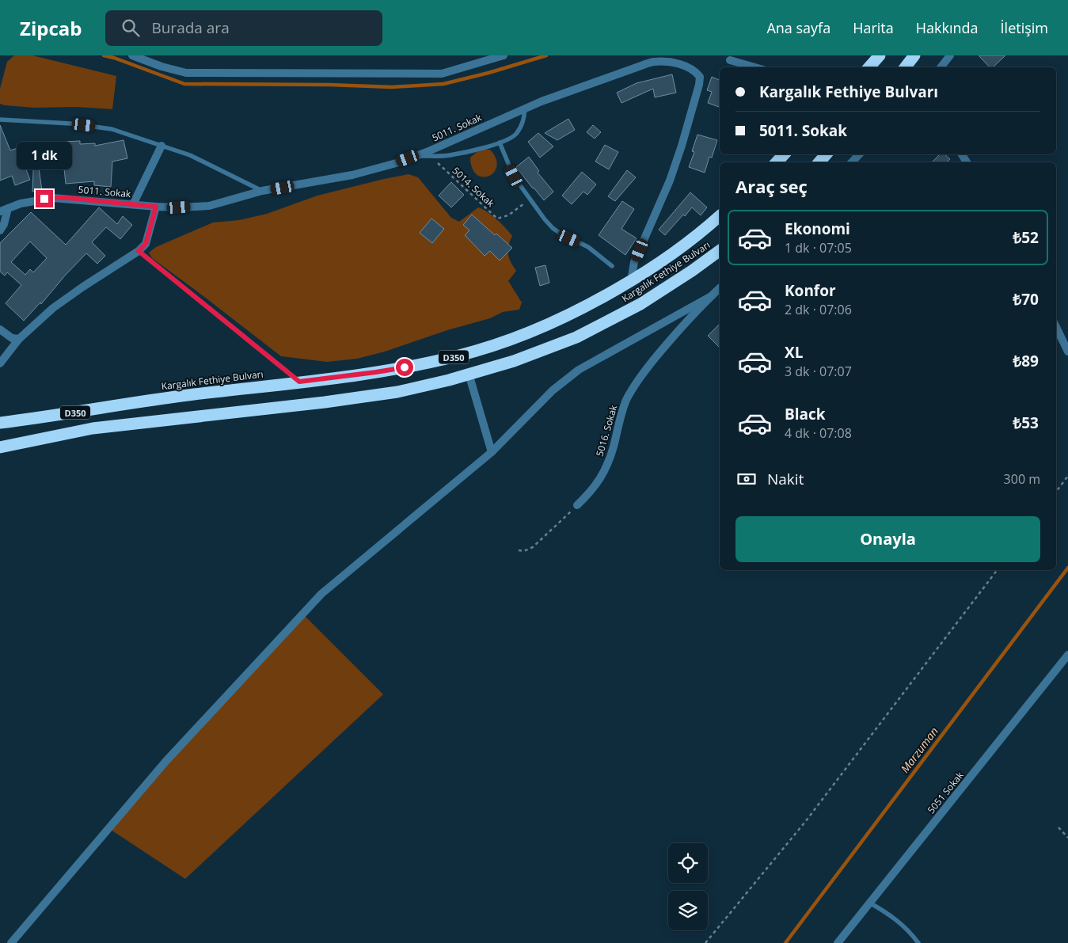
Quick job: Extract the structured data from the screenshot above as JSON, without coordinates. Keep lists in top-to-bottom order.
{
  "streets": {
    "highway": ["Kargalık Fethiye Bulvarı", "D350"],
    "street": ["5011. Sokak", "5016. Sokak", "5051 Sokak"],
    "path": ["5014. Sokak"]
  },
  "crossings": [
    ["5011. Sokak", "Kargalık Fethiye Bulvarı"]
  ],
  "water": ["Marzuman"],
  "page": {
    "header": "Zipcab",
    "search": "Burada ara",
    "nav": [
      "Ana sayfa",
      "Harita",
      "Hakkında",
      "İletişim"
    ],
    "banner": ["Kargalık Fethiye Bulvarı", "5011. Sokak"],
    "bubble": "1 dk",
    "heading": "Araç seç",
    "list": [
      {
        "name": "Ekonomi",
        "note": "1 dk · 07:05",
        "value": "₺52"
      },
      {
        "name": "Konfor",
        "note": "2 dk · 07:06",
        "value": "₺70"
      },
      {
        "name": "XL",
        "note": "3 dk · 07:07",
        "value": "₺89"
      },
      {
        "name": "Black",
        "note": "4 dk · 07:08",
        "value": "₺53"
      }
    ],
    "pay": ["Nakit", "300 m"],
    "buttons": "Onayla"
  }
}
